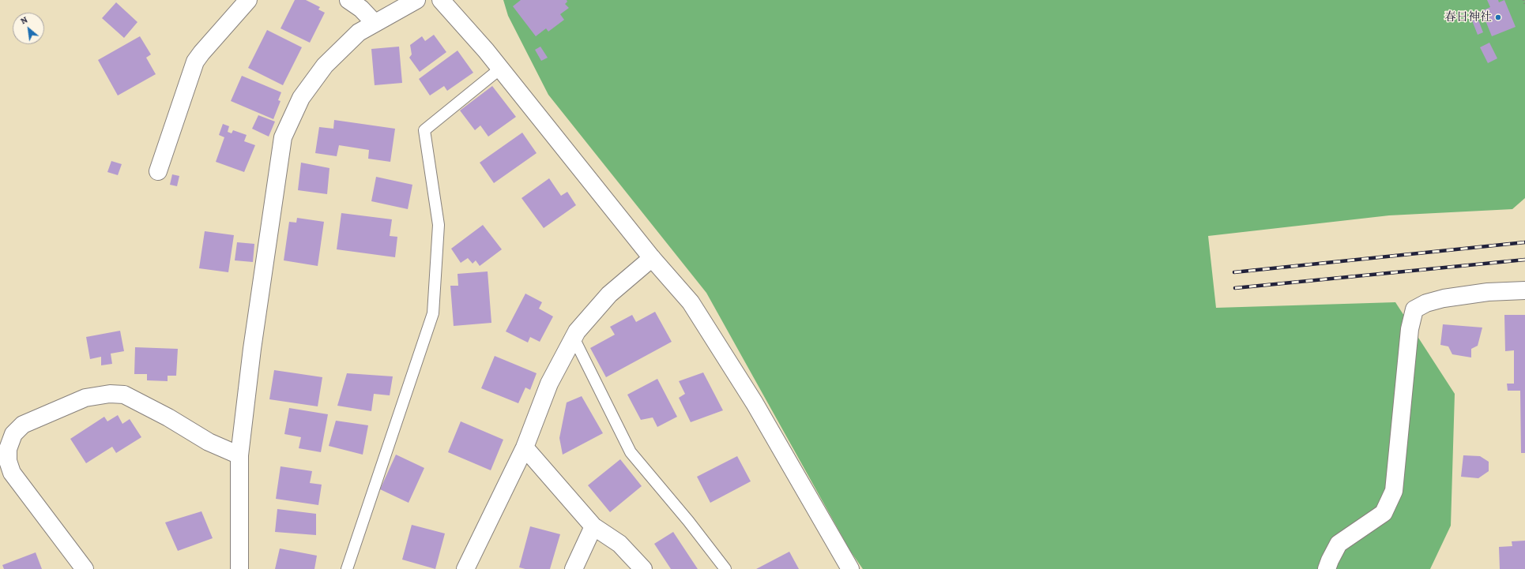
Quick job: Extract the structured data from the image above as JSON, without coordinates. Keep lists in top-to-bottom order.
{
  "places": ["春日神社"],
  "north": "top left"
}
